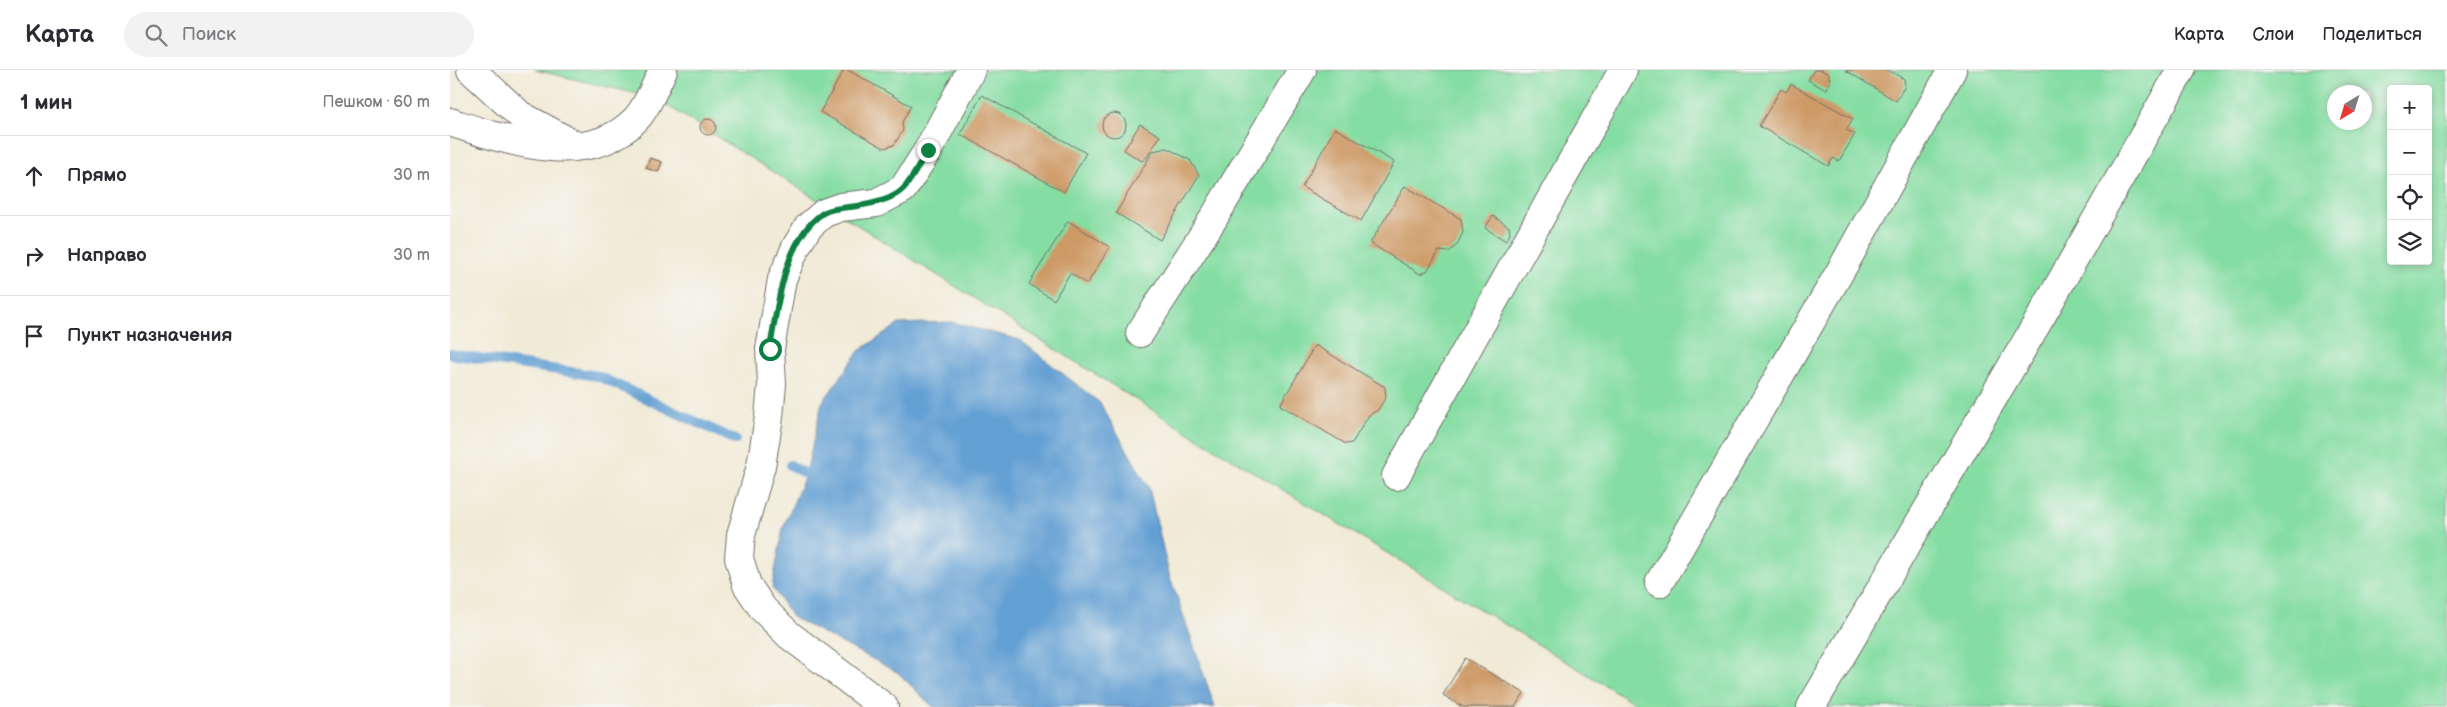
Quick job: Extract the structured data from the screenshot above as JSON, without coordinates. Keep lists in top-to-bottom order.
{
  "north": "bottom left",
  "page": {
    "header": "Карта",
    "search": "Поиск",
    "nav": ["Карта", "Слои", "Поделиться"],
    "heading": ["1 мин", "Пешком · 60 m"],
    "map_buttons": ["+", "−"],
    "list": [
      ["Прямо", "30 m"],
      ["Направо", "30 m"],
      "Пункт назначения"
    ]
  }
}
